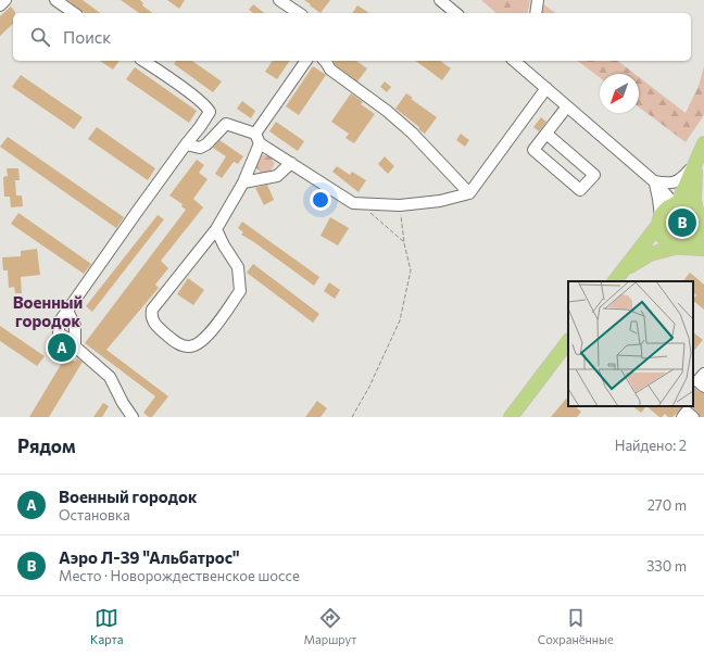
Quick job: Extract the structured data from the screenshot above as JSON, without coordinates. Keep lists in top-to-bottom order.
{
  "districts": ["Военный городок"],
  "north": "bottom left",
  "page": {
    "search": "Поиск",
    "pins": ["B", "A"],
    "heading": ["Рядом", "Найдено: 2"],
    "list": [
      {
        "mark": "A",
        "name": "Военный городок",
        "note": "Остановка",
        "value": "270 m"
      },
      {
        "mark": "B",
        "name": "Аэро Л-39 \"Альбатрос\"",
        "note": "Место · Новорождественское шоссе",
        "value": "330 m"
      }
    ],
    "nav": ["Карта", "Маршрут", "Сохранённые"]
  }
}
